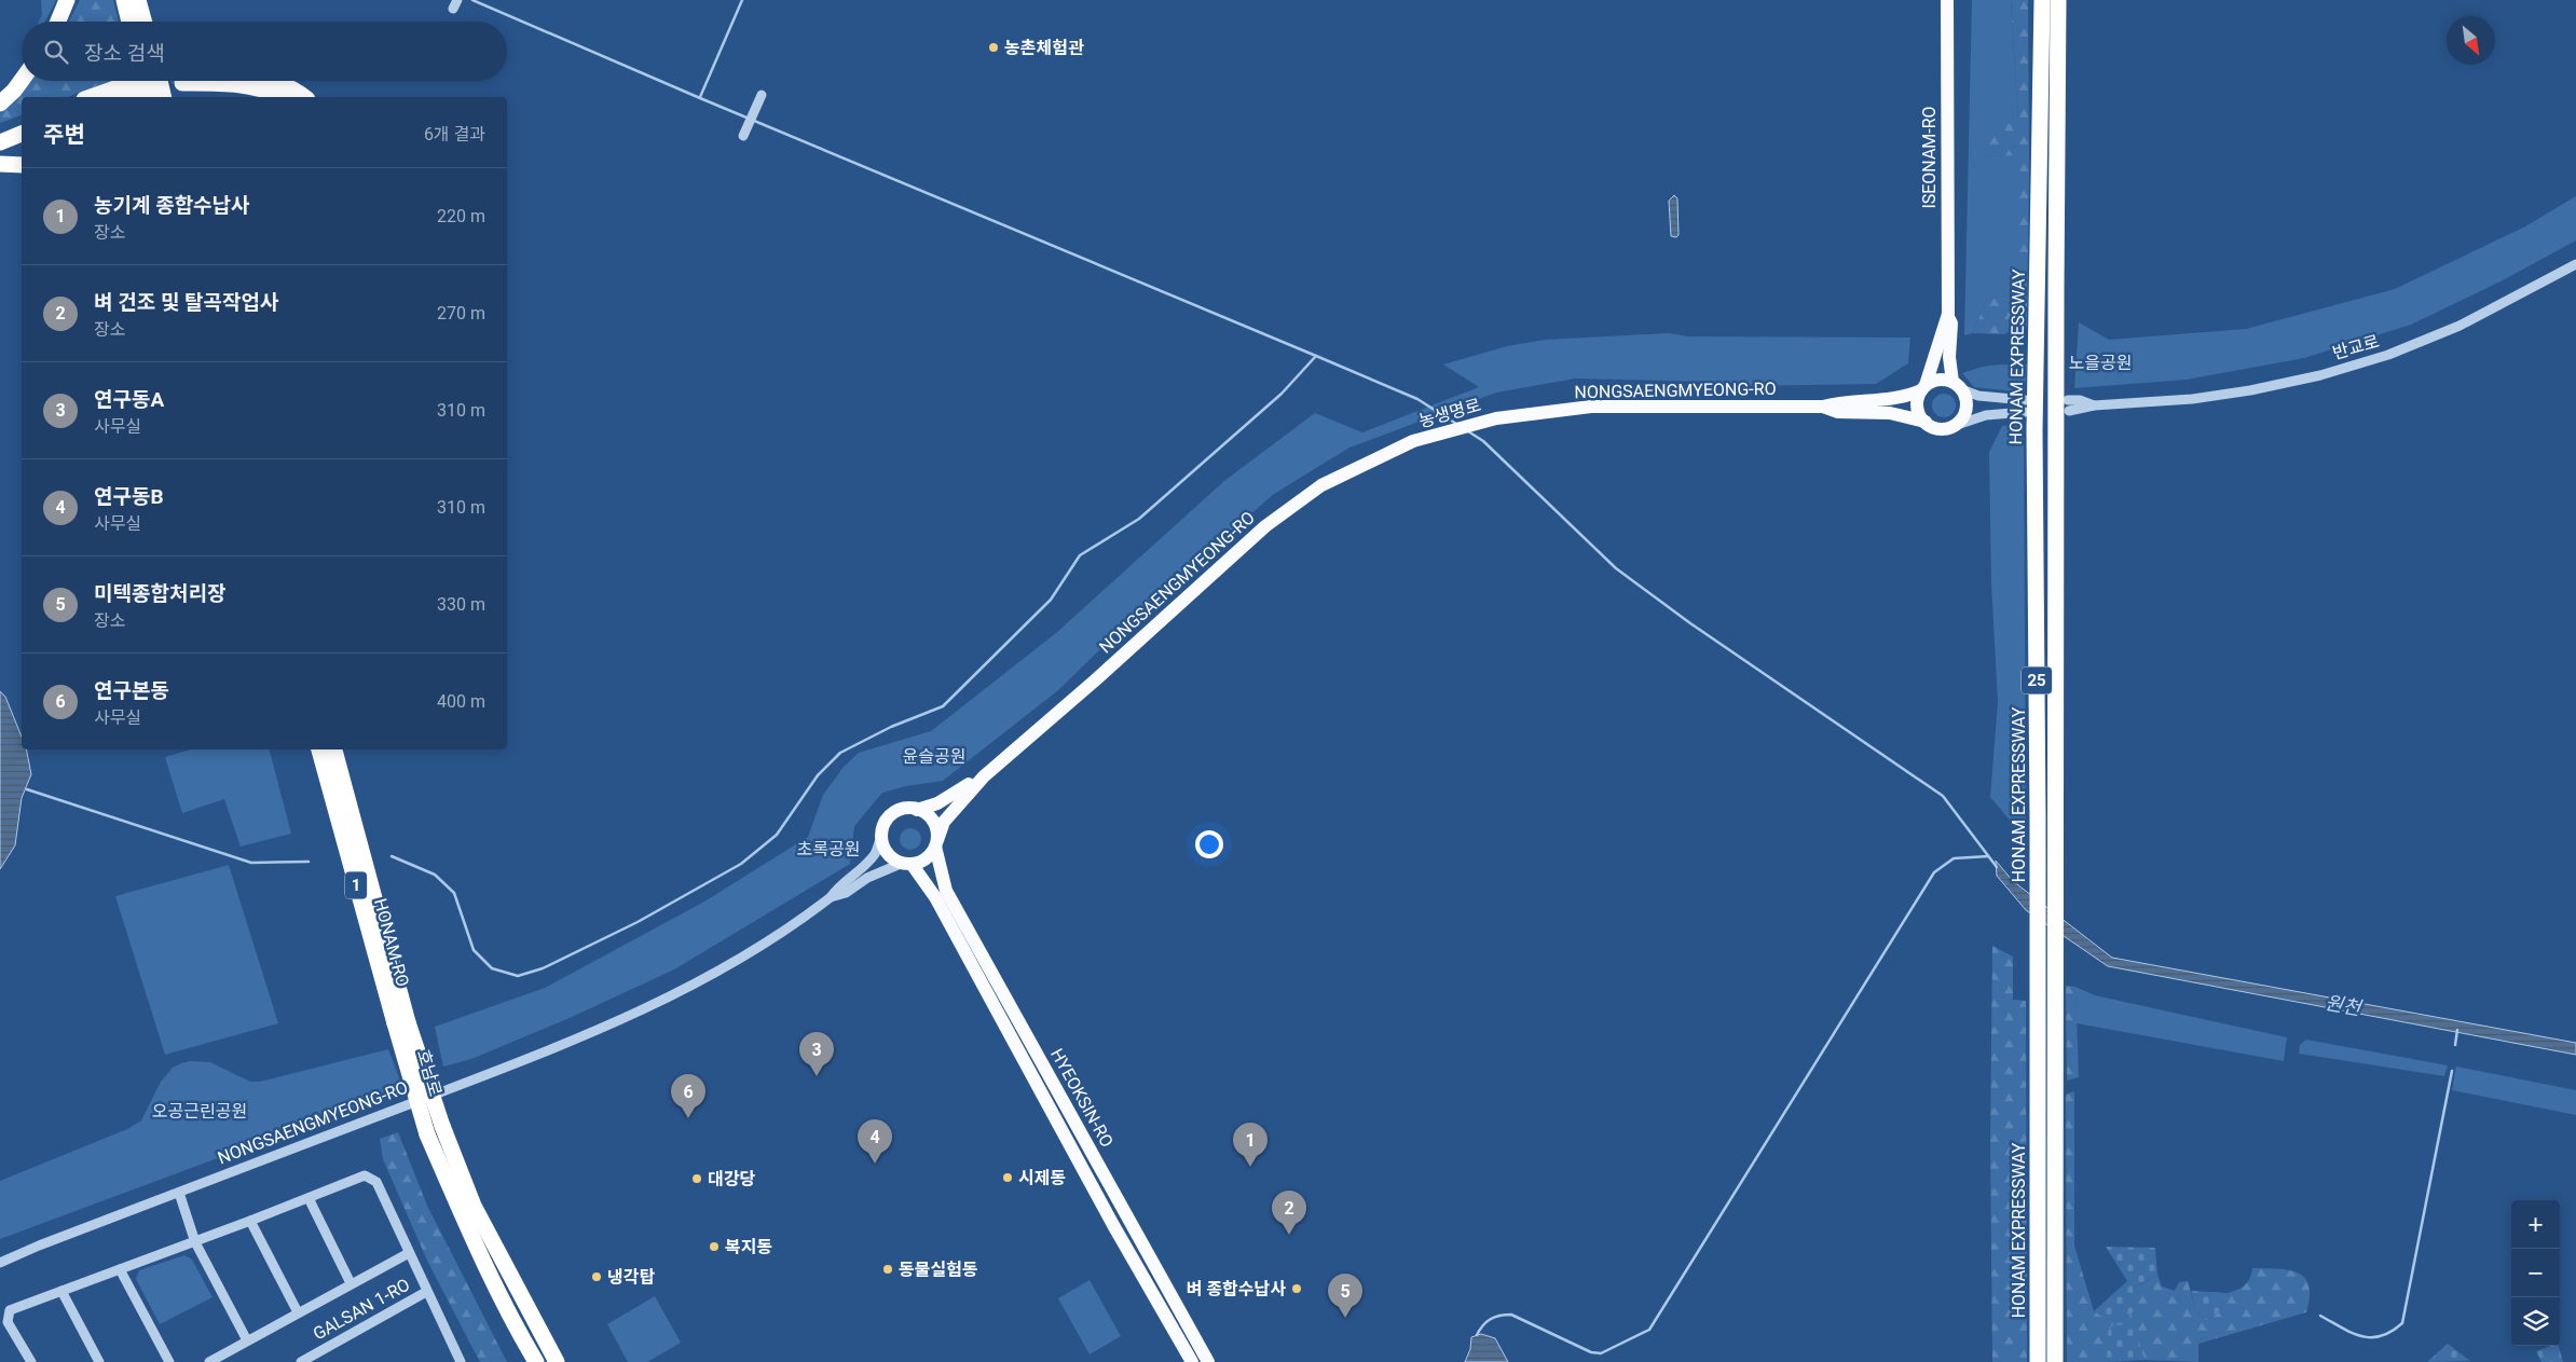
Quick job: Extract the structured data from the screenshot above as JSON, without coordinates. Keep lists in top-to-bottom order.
{
  "streets": {
    "highway": [
      "HONAM EXPRESSWAY",
      "25",
      "1",
      "HONAM-RO",
      "호남로"
    ],
    "main road": [
      "ISEONAM-RO",
      "NONGSAENGMYEONG-RO",
      "농생명로",
      "HYEOKSIN-RO"
    ],
    "street": ["반교로", "GALSAN 1-RO"]
  },
  "crossings": [
    ["ISEONAM-RO", "NONGSAENGMYEONG-RO"],
    ["NONGSAENGMYEONG-RO", "농생명로"],
    ["NONGSAENGMYEONG-RO", "HYEOKSIN-RO"],
    ["HONAM-RO", "호남로"]
  ],
  "water": ["원천"],
  "parks": [
    "노을공원",
    "윤슬공원",
    "초록공원",
    "오공근린공원"
  ],
  "places": [
    "농촌체험관",
    "시제동",
    "대강당",
    "복지동",
    "동물실험동",
    "냉각탑",
    "벼 종합수납사"
  ],
  "north": "bottom right",
  "page": {
    "search": "장소 검색",
    "heading": ["주변", "6개 결과"],
    "list": [
      {
        "mark": "1",
        "name": "농기계 종합수납사",
        "note": "장소",
        "value": "220 m"
      },
      {
        "mark": "2",
        "name": "벼 건조 및 탈곡작업사",
        "note": "장소",
        "value": "270 m"
      },
      {
        "mark": "3",
        "name": "연구동A",
        "note": "사무실",
        "value": "310 m"
      },
      {
        "mark": "4",
        "name": "연구동B",
        "note": "사무실",
        "value": "310 m"
      },
      {
        "mark": "5",
        "name": "미텍종합처리장",
        "note": "장소",
        "value": "330 m"
      },
      {
        "mark": "6",
        "name": "연구본동",
        "note": "사무실",
        "value": "400 m"
      }
    ],
    "pins": [
      "3",
      "6",
      "4",
      "1",
      "2",
      "5"
    ],
    "map_buttons": ["+", "−"]
  }
}
